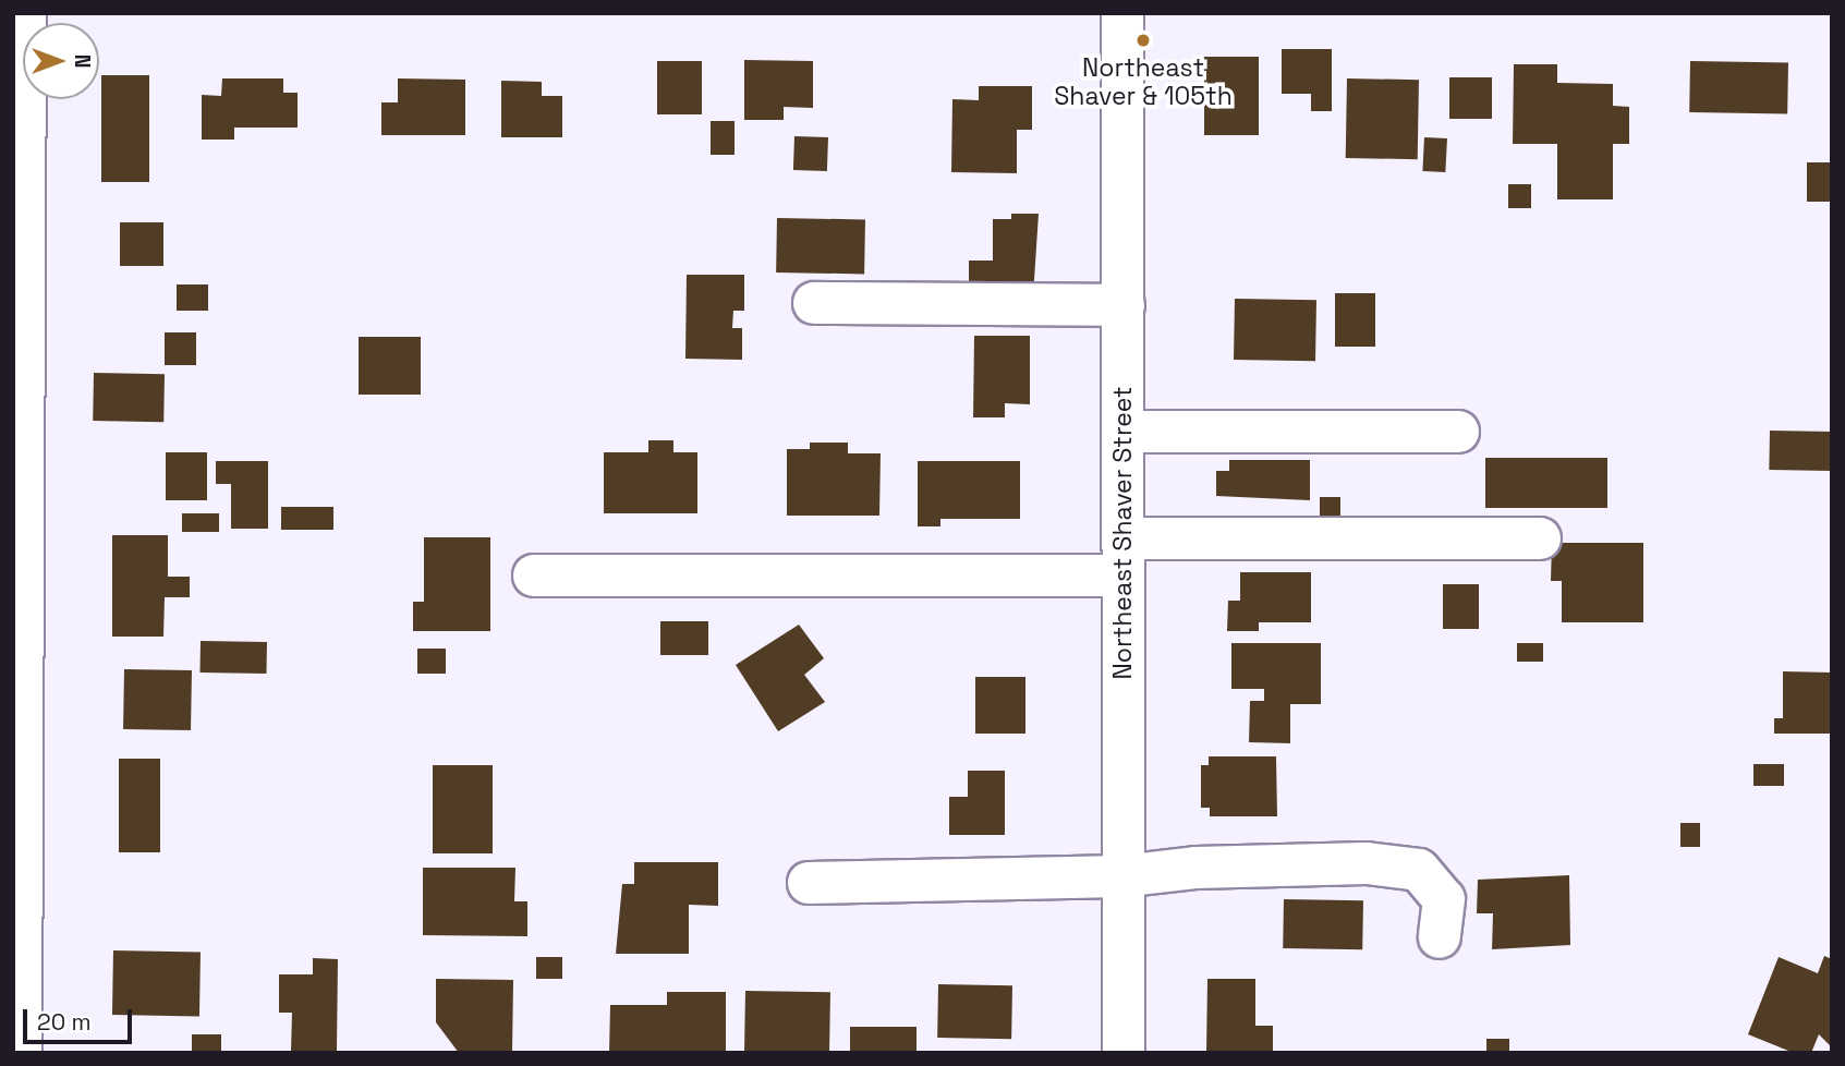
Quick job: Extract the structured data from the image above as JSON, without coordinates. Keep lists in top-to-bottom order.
{
  "streets": {
    "street": ["Northeast Shaver Street"]
  },
  "places": ["Northeast Shaver & 105th"],
  "scale_bar": "20 m",
  "north": "right"
}
